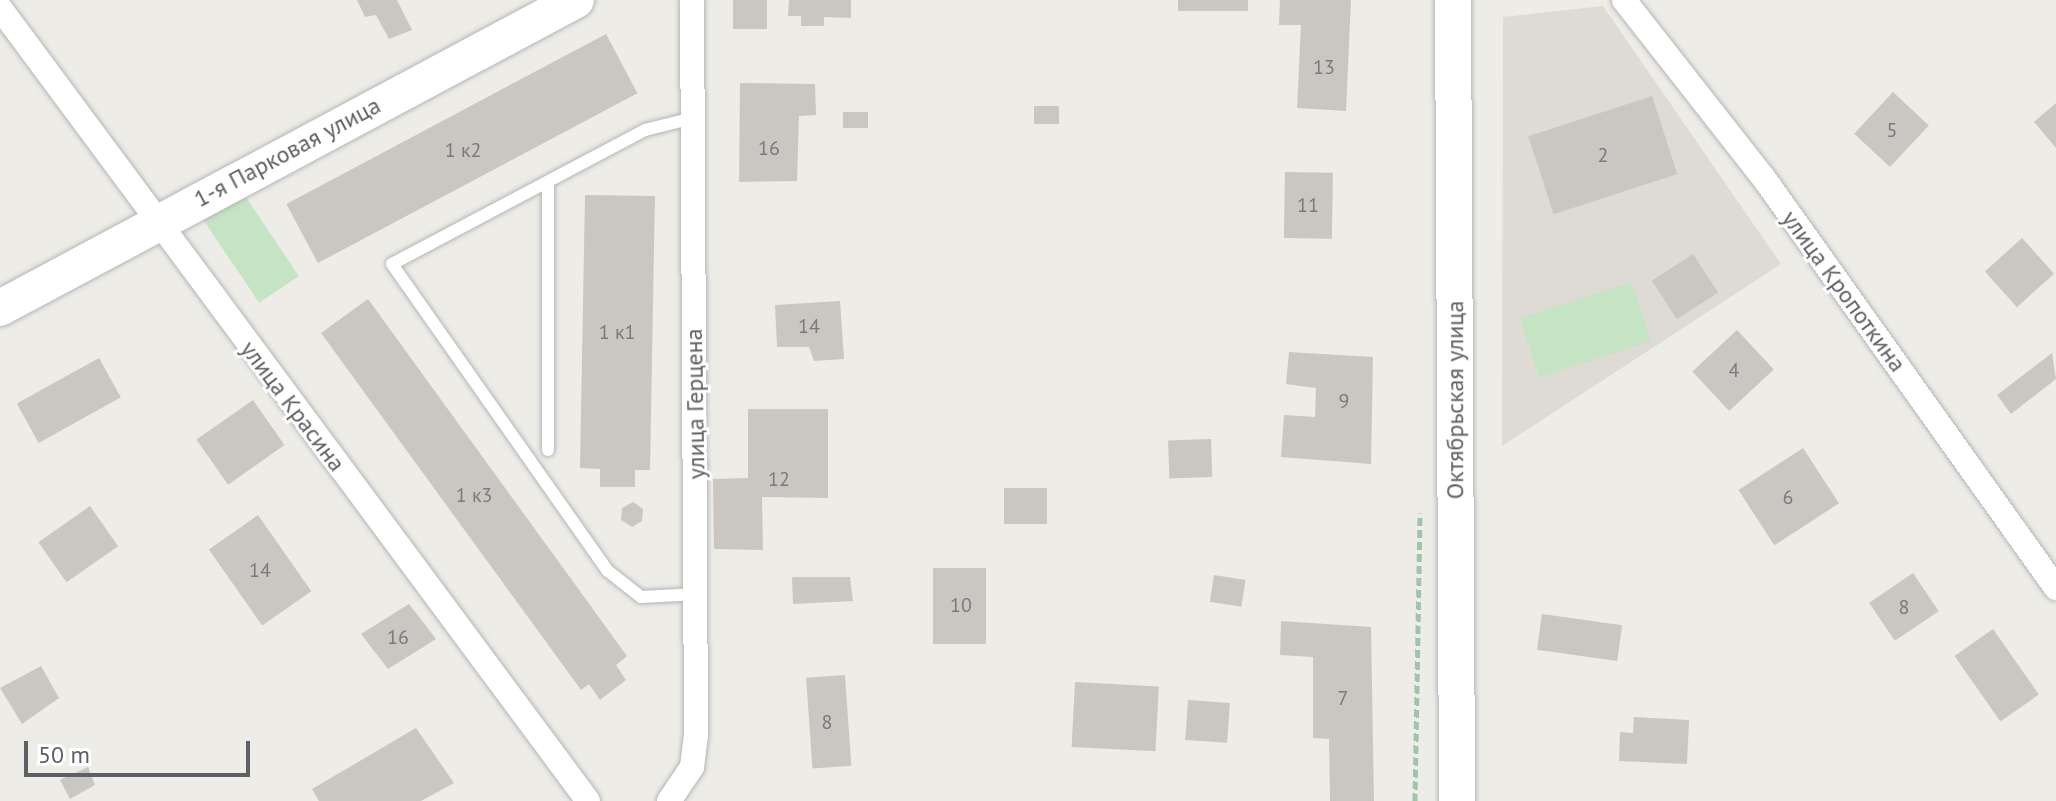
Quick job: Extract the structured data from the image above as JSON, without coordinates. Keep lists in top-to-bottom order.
{
  "streets": {
    "street": [
      "1-я Парковая улица",
      "улица Кропоткина",
      "Октябрьская улица",
      "улица Герцена",
      "улица Красина"
    ]
  },
  "crossings": [
    ["1-я Парковая улица", "улица Красина"]
  ],
  "house_numbers": [
    "13",
    "5",
    "16",
    "1 к2",
    "2",
    "11",
    "14",
    "1 к1",
    "4",
    "9",
    "12",
    "1 к3",
    "6",
    "14",
    "10",
    "8",
    "16",
    "7",
    "8"
  ],
  "scale_bar": "50 m"
}
